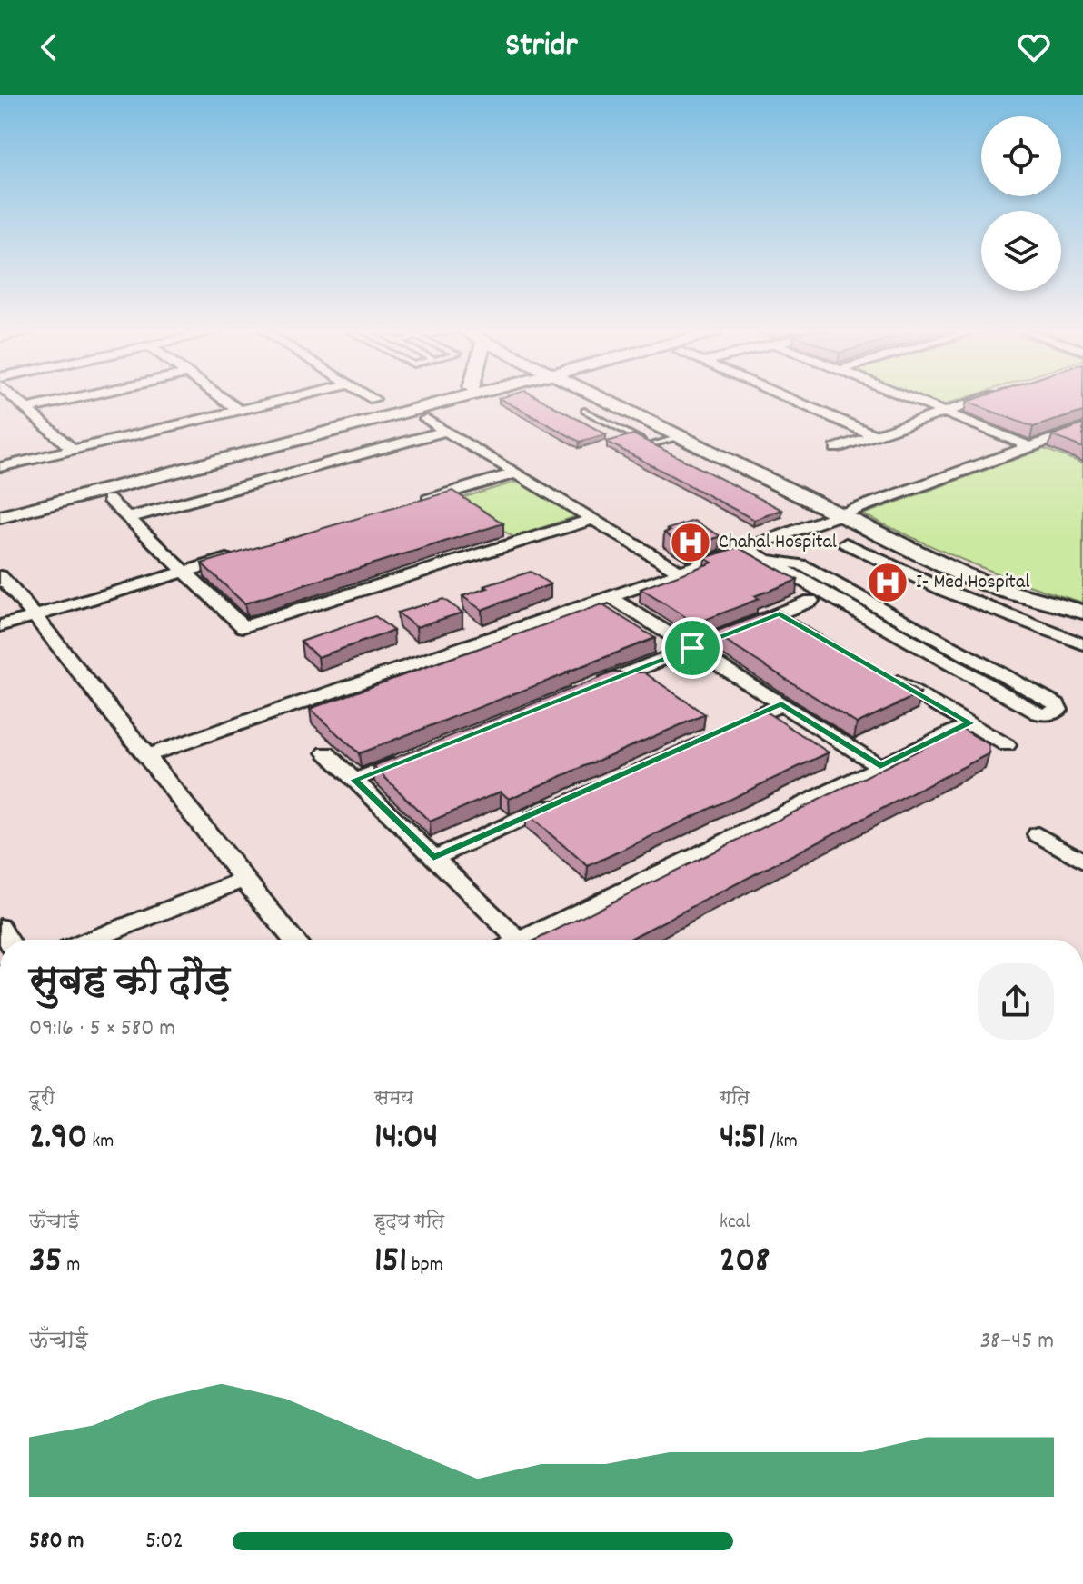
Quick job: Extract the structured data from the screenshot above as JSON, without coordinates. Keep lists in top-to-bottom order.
{
  "places": {
    "hospital": ["Chahal Hospital", "I- Med Hospital"]
  },
  "page": {
    "header": "Stridr",
    "heading": ["सुबह की दौड़", "09:16 · 5 × 580 m"],
    "stats": [
      ["दूरी", "2.90 km"],
      ["समय", "14:04"],
      ["गति", "4:51 /km"],
      ["ऊँचाई", "35 m"],
      ["हृदय गति", "151 bpm"],
      ["kcal", "208"]
    ],
    "chart": ["ऊँचाई", "38–45 m"],
    "list": [
      {
        "name": "580 m",
        "note": "5:02"
      }
    ]
  }
}
